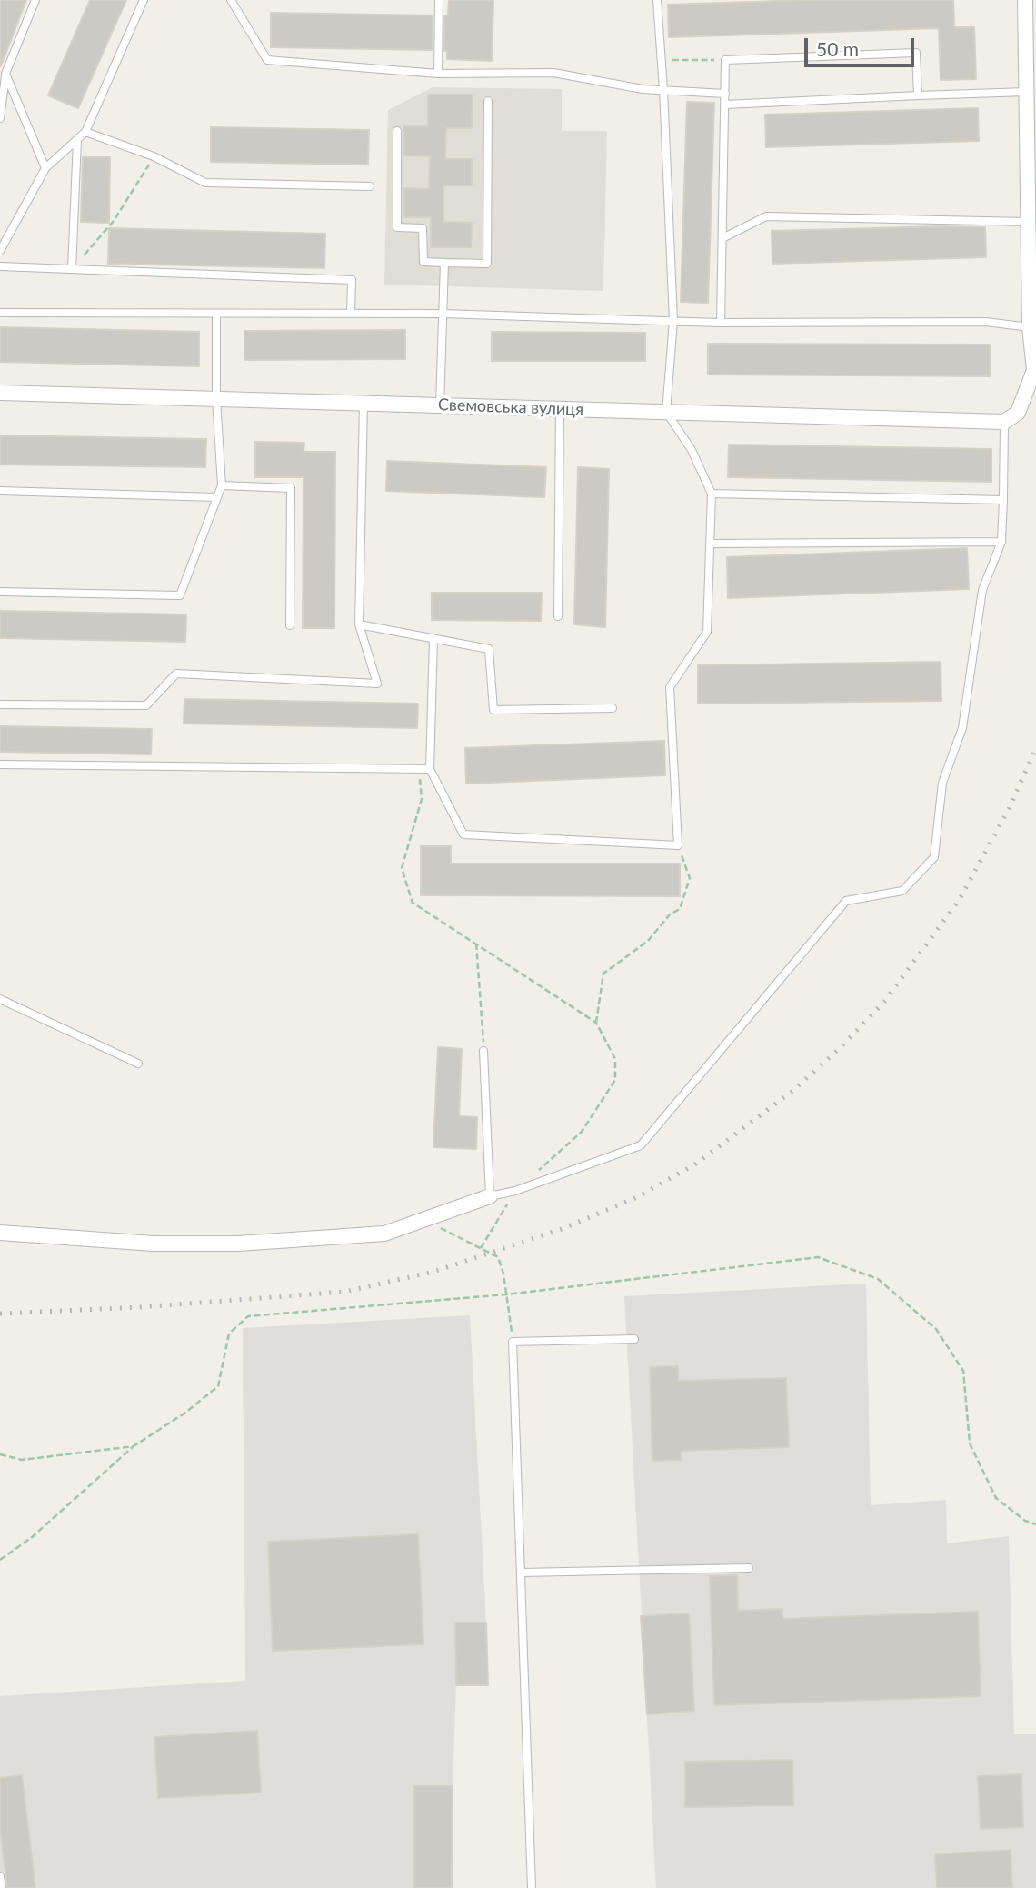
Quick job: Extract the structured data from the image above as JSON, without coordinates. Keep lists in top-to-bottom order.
{
  "streets": {
    "street": ["Свемовська вулиця"]
  },
  "scale_bar": "50 m"
}
